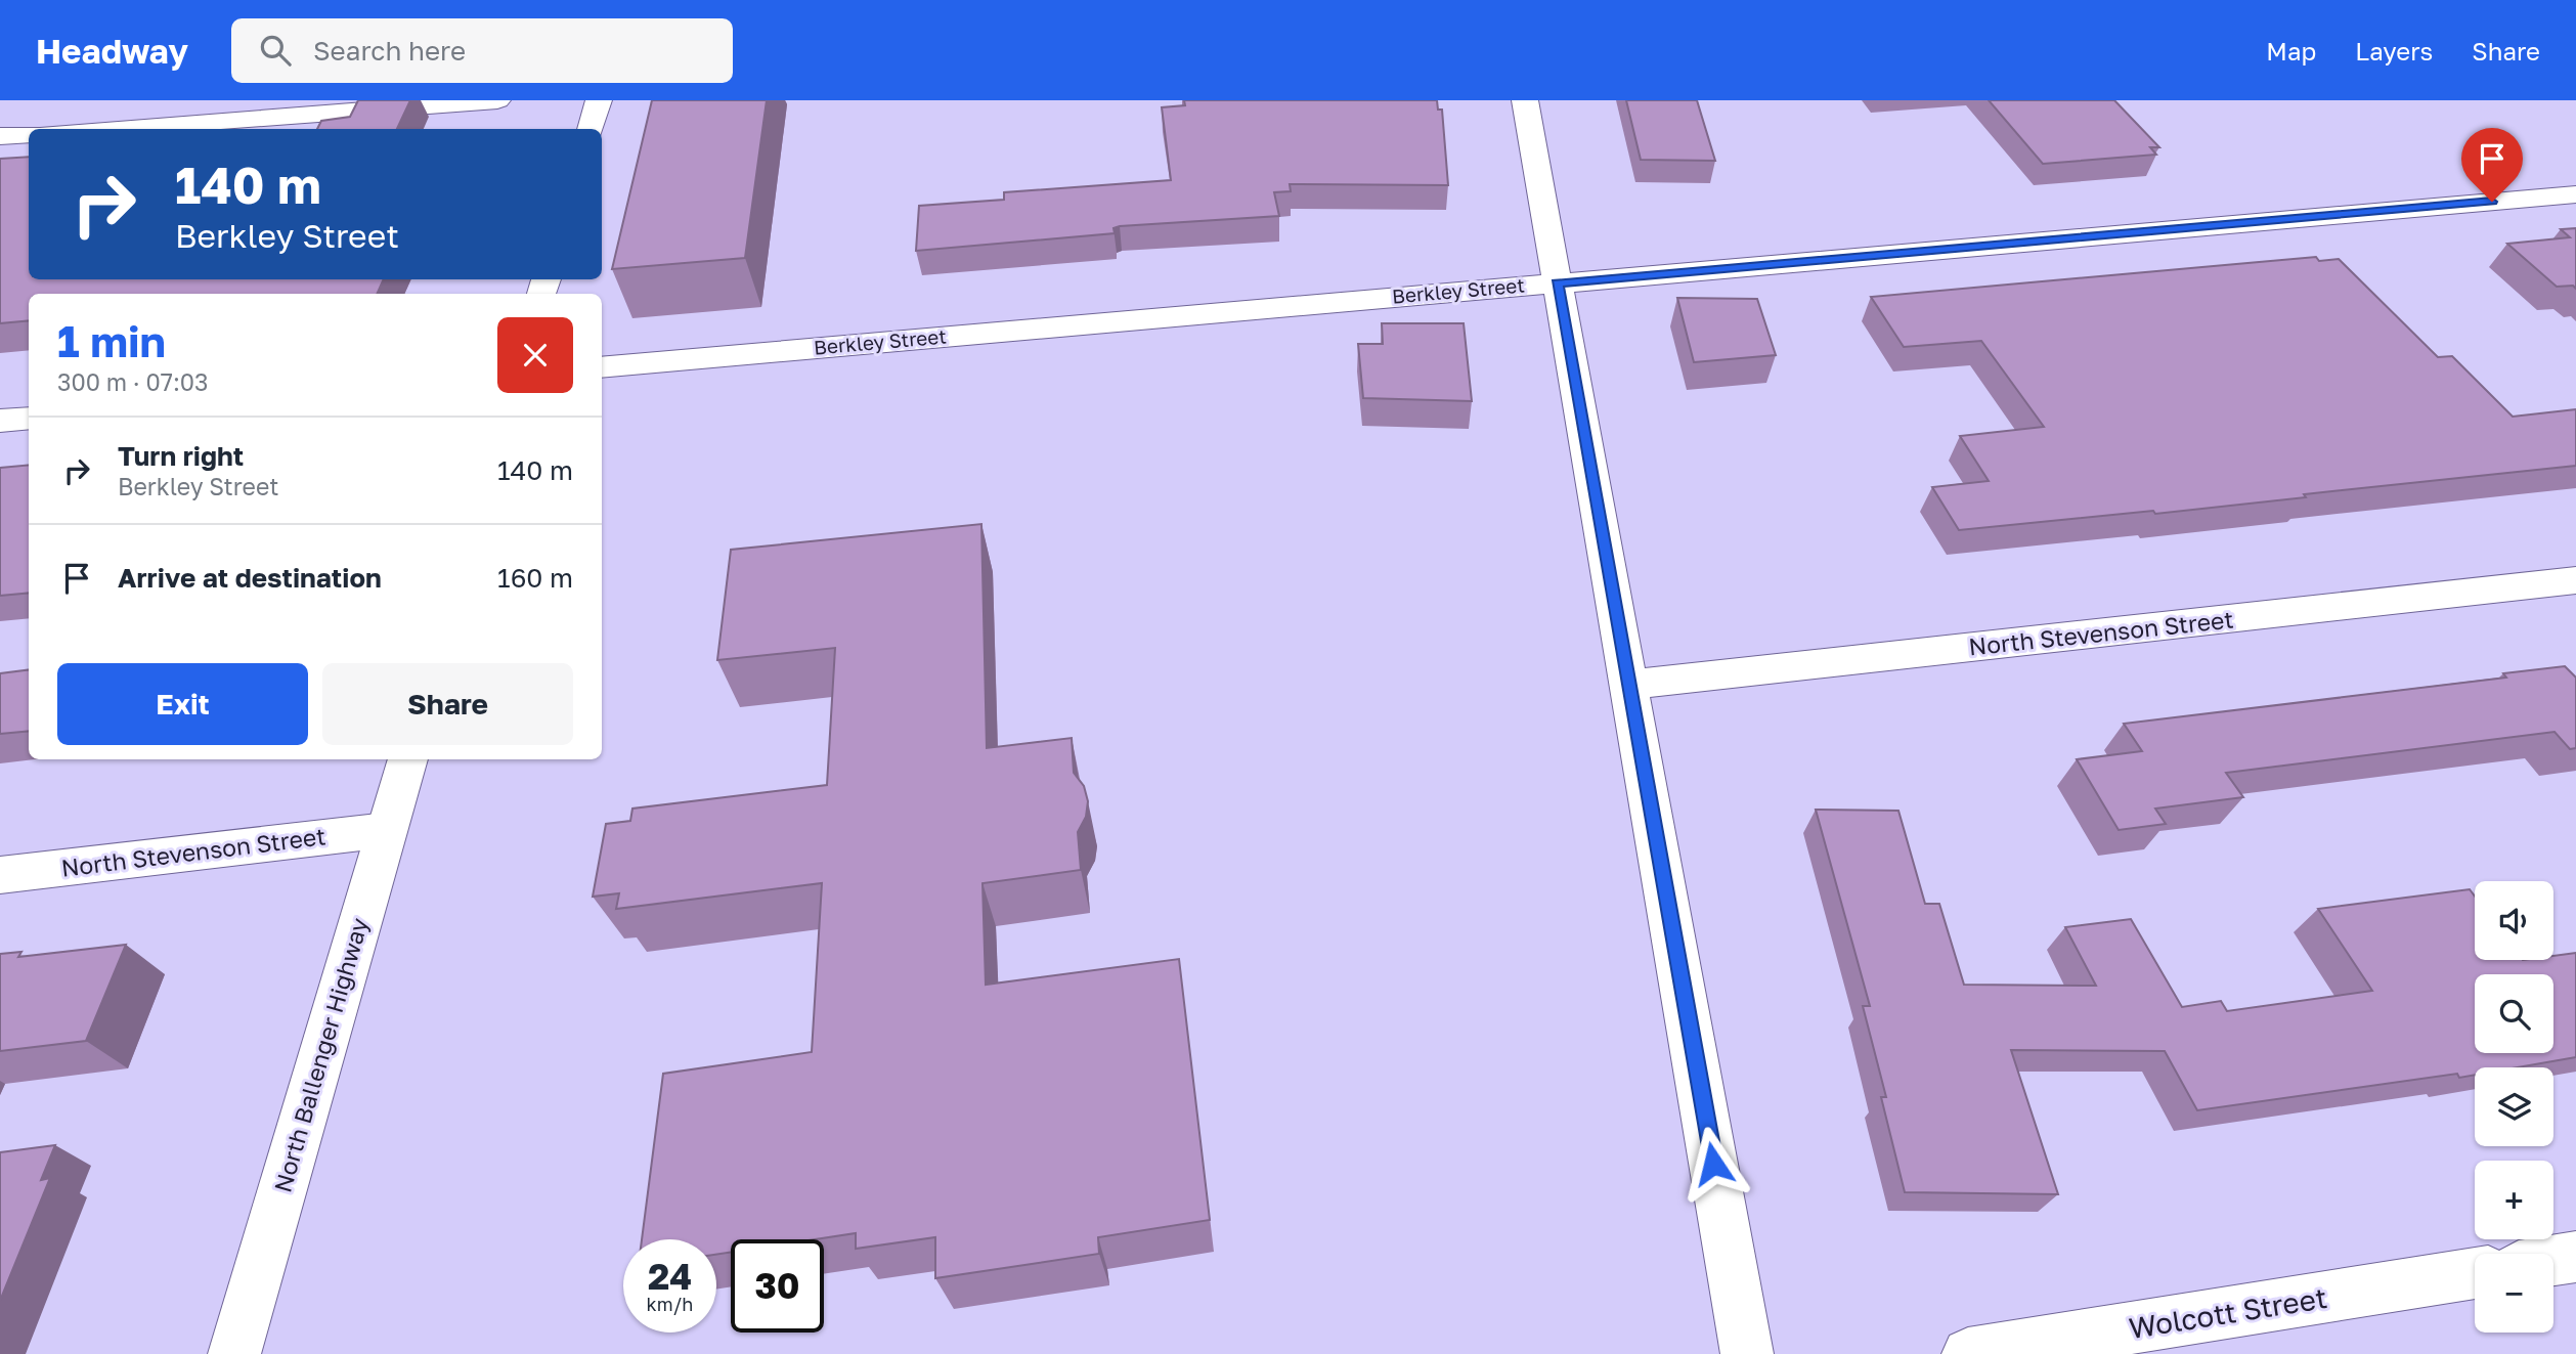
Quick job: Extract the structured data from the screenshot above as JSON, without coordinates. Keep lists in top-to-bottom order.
{
  "streets": {
    "street": [
      "Berkley Street",
      "North Stevenson Street",
      "North Ballenger Highway",
      "Wolcott Street"
    ]
  },
  "crossings": [
    ["North Stevenson Street", "North Ballenger Highway"]
  ],
  "page": {
    "header": "Headway",
    "search": "Search here",
    "nav": ["Map", "Layers", "Share"],
    "turn": ["140 m", "Berkley Street"],
    "heading": ["1 min", "300 m · 07:03"],
    "list": [
      {
        "name": "Turn right",
        "note": "Berkley Street",
        "value": "140 m"
      },
      {
        "name": "Arrive at destination",
        "value": "160 m"
      }
    ],
    "buttons": ["Exit", "Share"],
    "map_buttons": ["+", "−"],
    "speed": "24 km/h",
    "limit": "30"
  }
}
